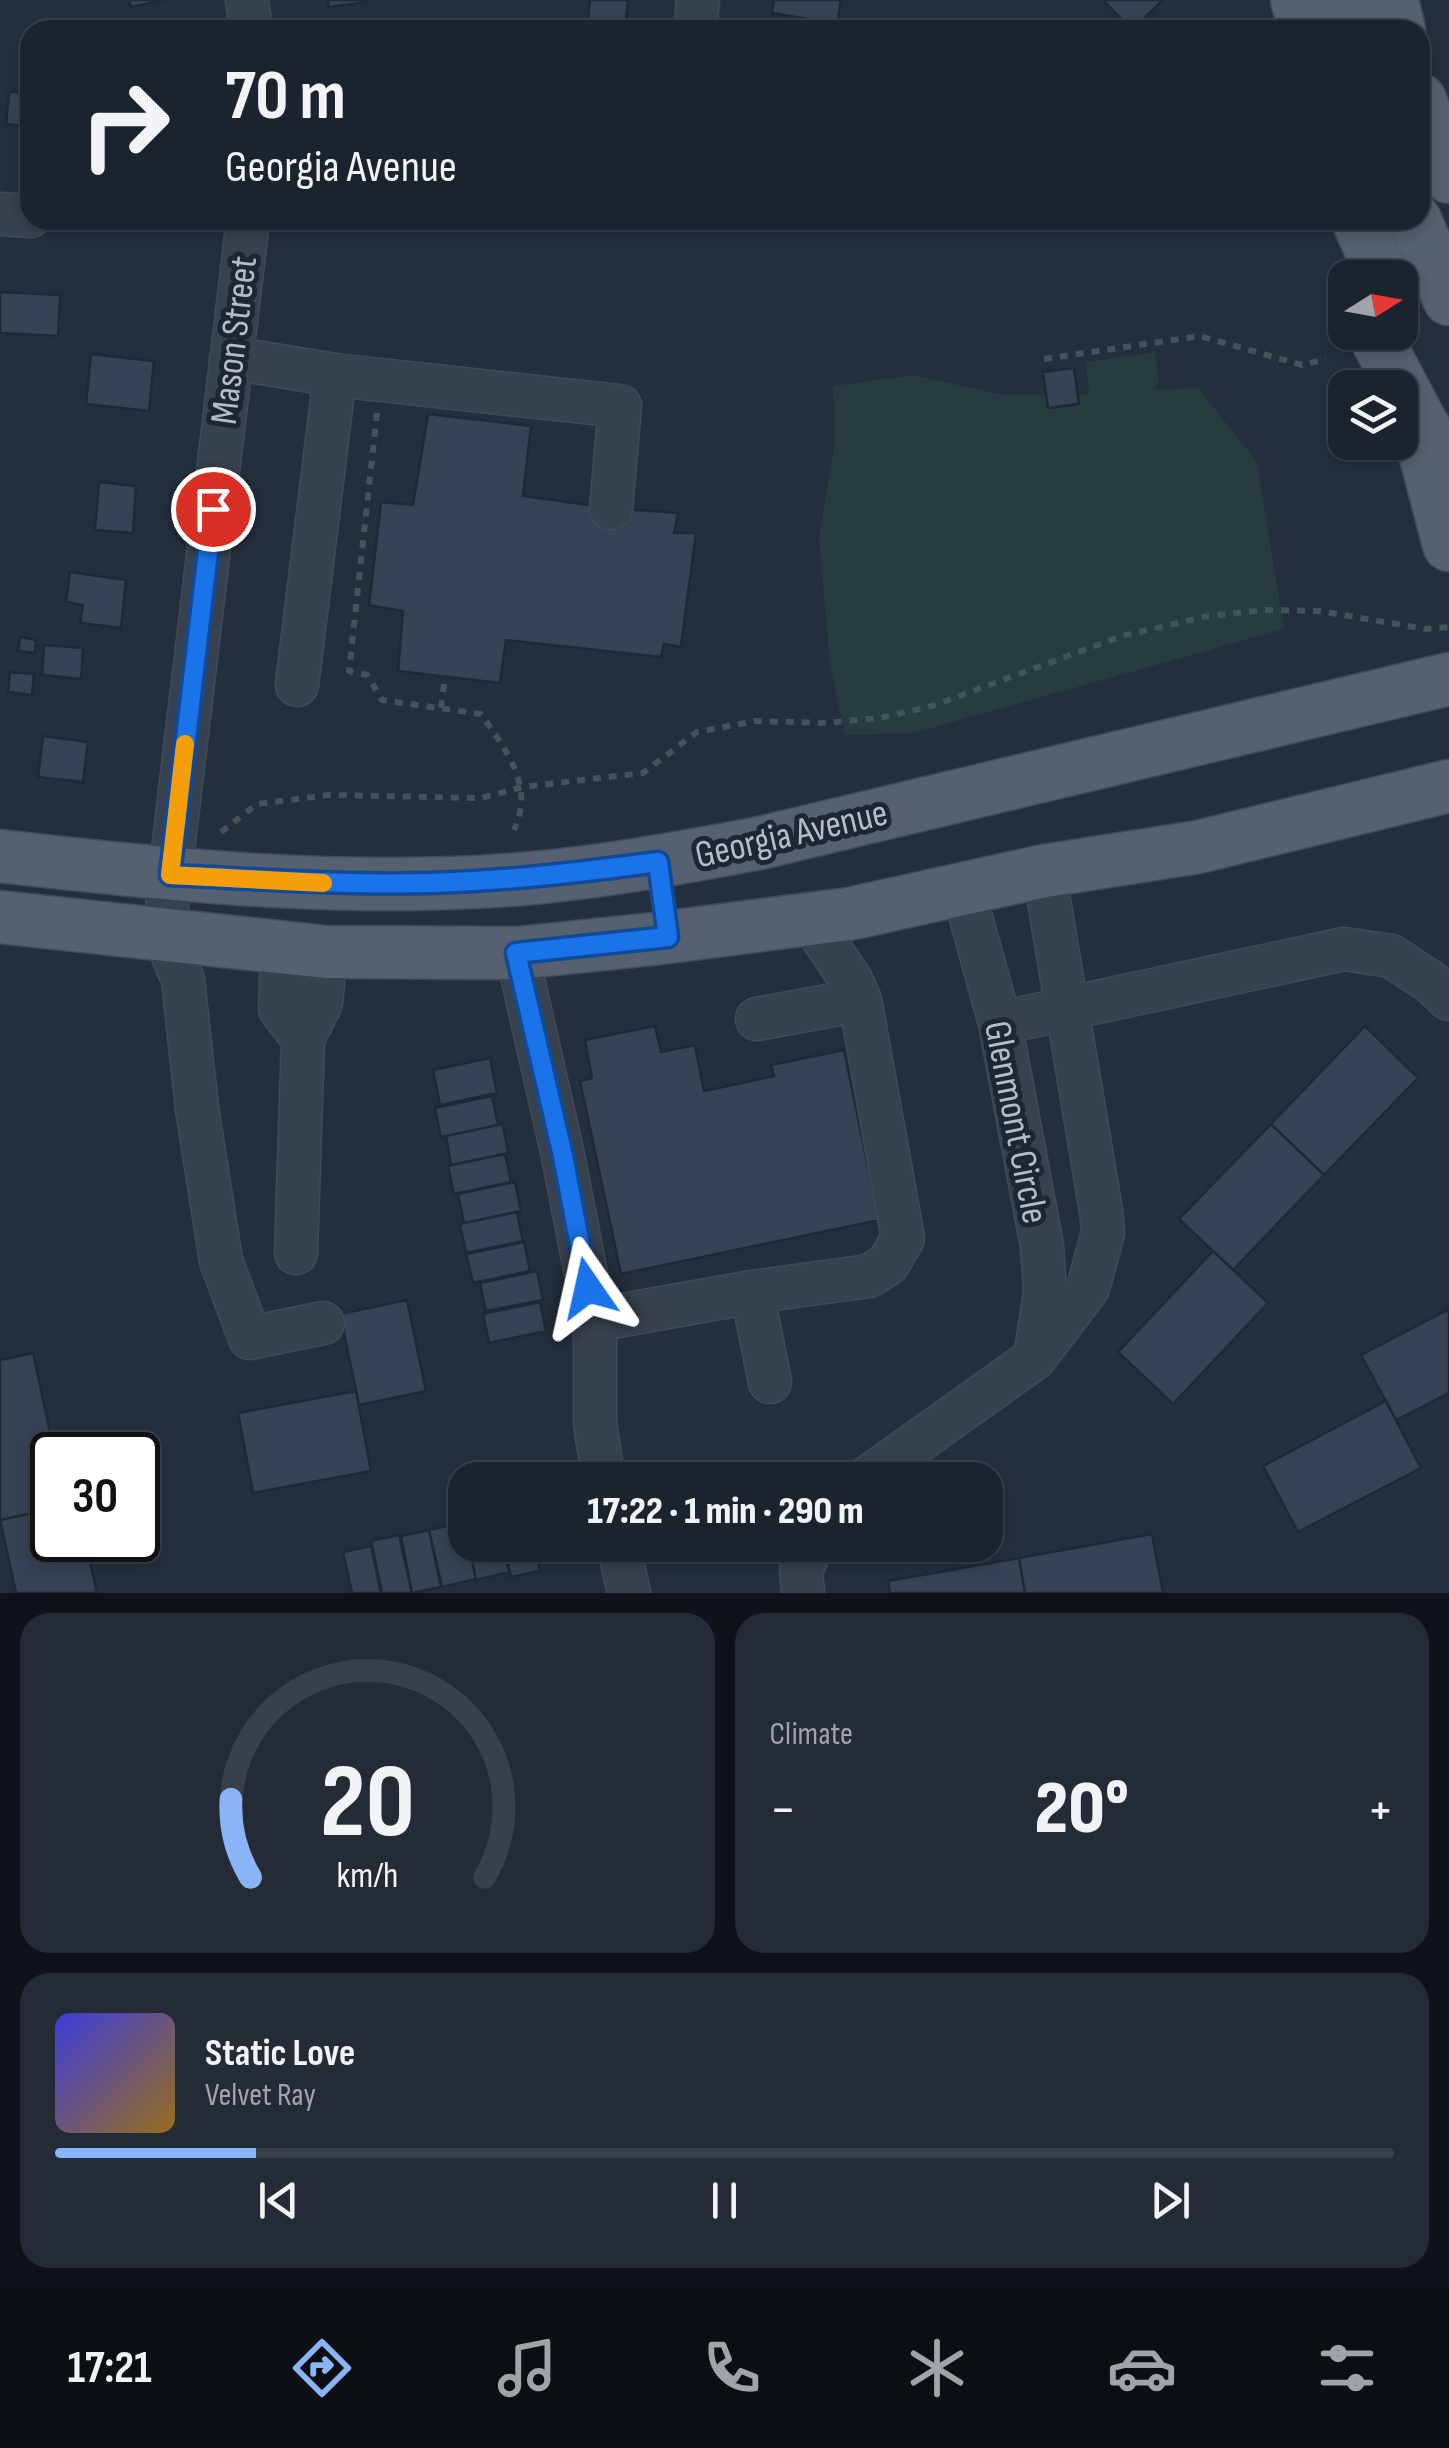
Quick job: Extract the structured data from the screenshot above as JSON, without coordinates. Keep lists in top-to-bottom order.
{
  "streets": {
    "main road": ["Georgia Avenue"],
    "street": ["Mason Street", "Glenmont Circle"]
  },
  "crossings": [
    ["Mason Street", "Georgia Avenue"],
    ["Georgia Avenue", "Glenmont Circle"]
  ],
  "north": "right",
  "page": {
    "turn": ["70 m", "Georgia Avenue"],
    "limit": "30",
    "trip": "17:22 · 1 min · 290 m",
    "tile": "Climate",
    "heat": ["−", "20°", "+"],
    "song": ["Static Love", "Velvet Ray"],
    "tabs": "17:21",
    "gauge": ["20", "km/h"]
  }
}
